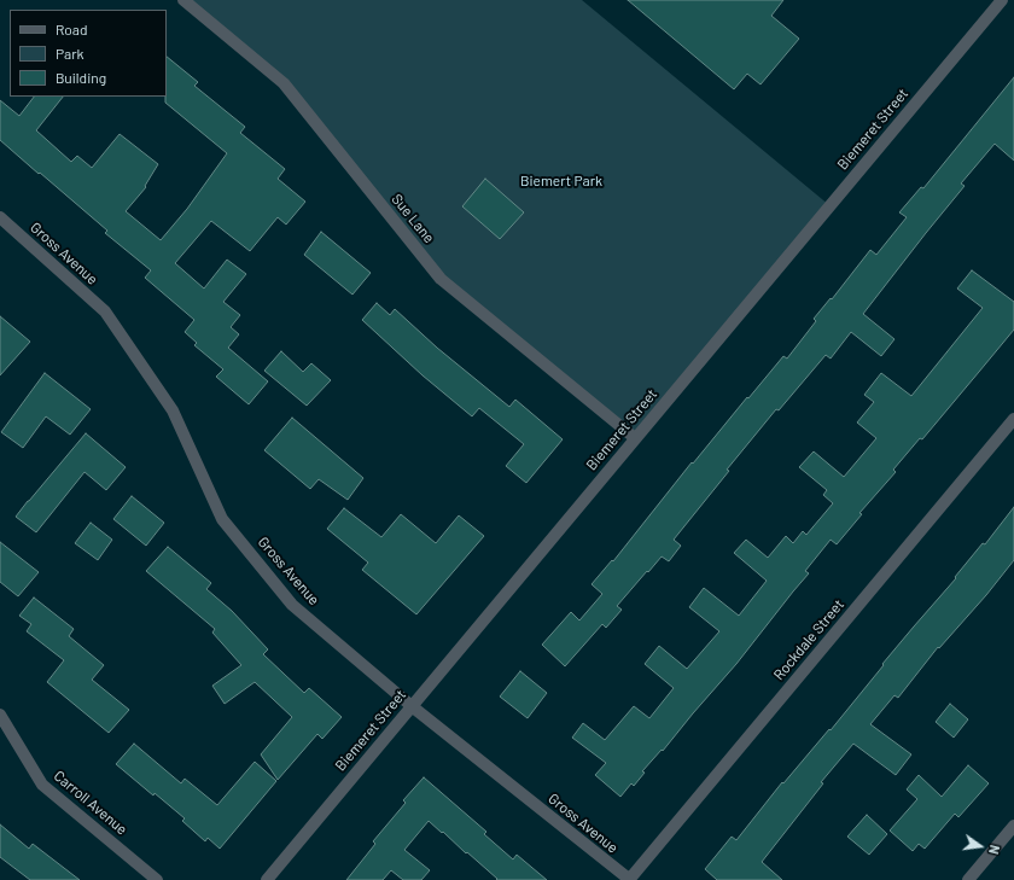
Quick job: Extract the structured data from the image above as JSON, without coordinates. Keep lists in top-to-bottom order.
{
  "streets": {
    "street": [
      "Biemeret Street",
      "Sue Lane",
      "Gross Avenue",
      "Rockdale Street",
      "Carroll Avenue"
    ]
  },
  "crossings": [
    ["Biemeret Street", "Sue Lane"],
    ["Biemeret Street", "Gross Avenue"],
    ["Gross Avenue", "Rockdale Street"]
  ],
  "parks": ["Biemert Park"],
  "legend": ["Road", "Park", "Building"],
  "north": "right"
}
